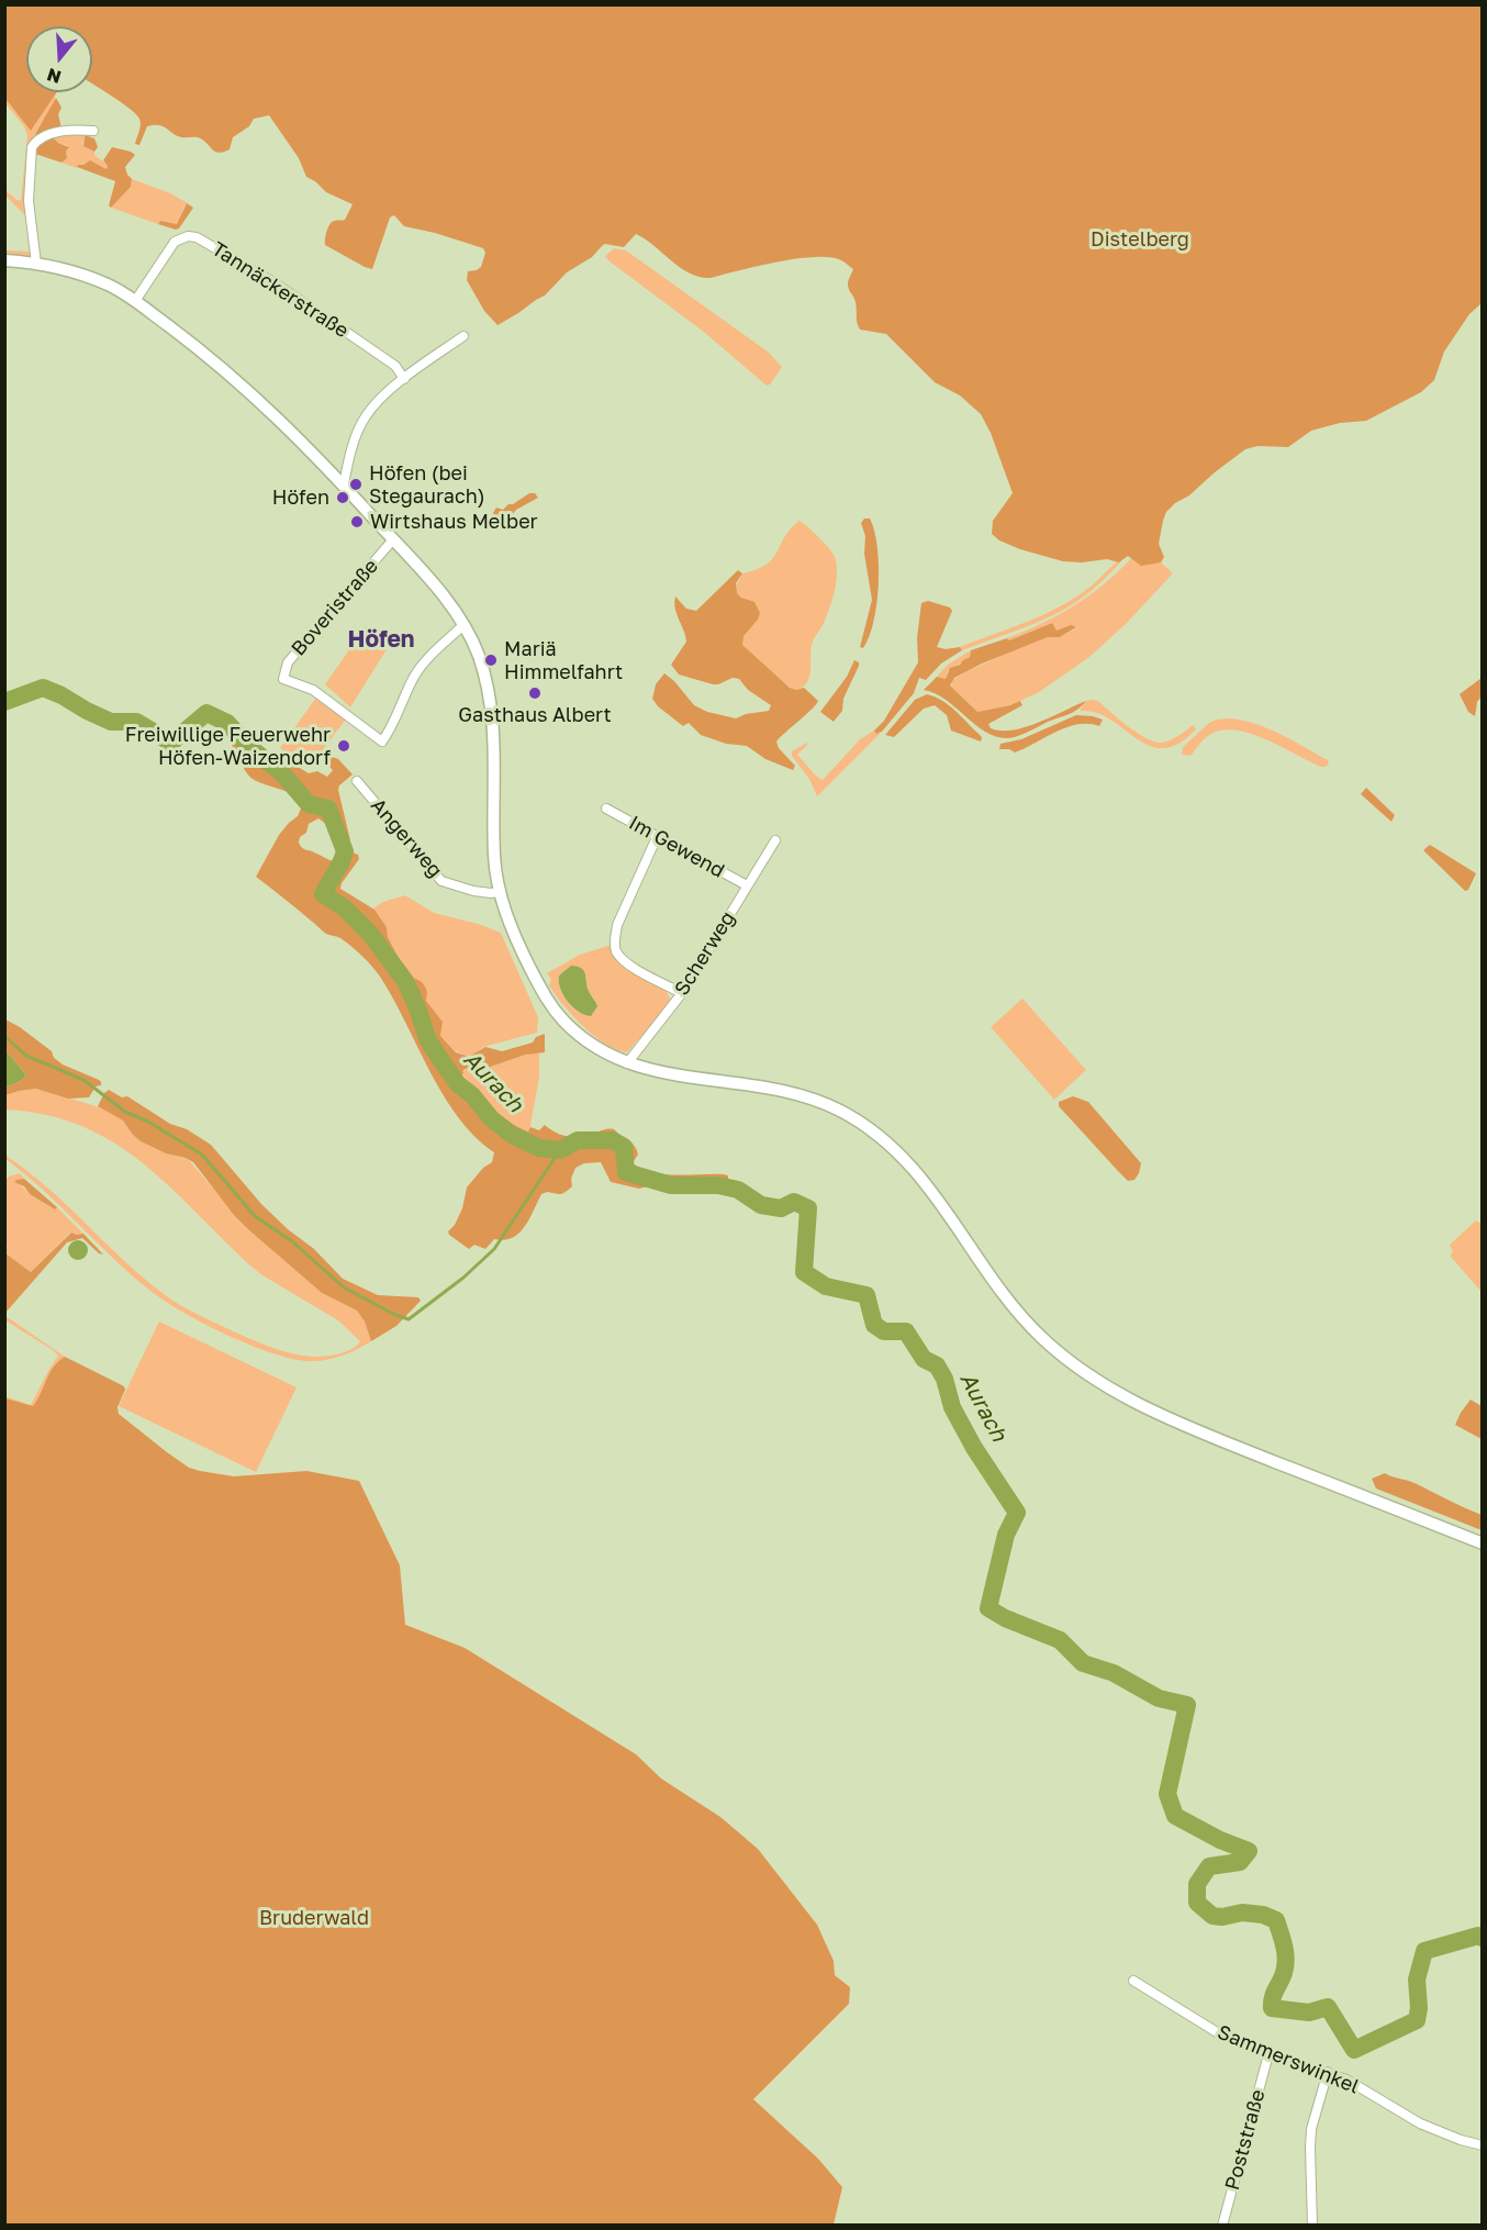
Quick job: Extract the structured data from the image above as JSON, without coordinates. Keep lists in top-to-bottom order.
{
  "streets": {
    "street": [
      "Tannäckerstraße",
      "Boveristraße",
      "Angerweg",
      "Im Gewend",
      "Scherweg",
      "Sammerswinkel",
      "Poststraße"
    ]
  },
  "crossings": [
    ["Im Gewend", "Scherweg"],
    ["Sammerswinkel", "Poststraße"]
  ],
  "districts": ["Höfen"],
  "water": ["Aurach"],
  "parks": ["Distelberg", "Bruderwald"],
  "places": [
    "Höfen (bei Stegaurach)",
    "Höfen",
    "Wirtshaus Melber",
    "Mariä Himmelfahrt",
    "Gasthaus Albert",
    "Freiwillige Feuerwehr Höfen-Waizendorf"
  ],
  "north": "bottom"
}
